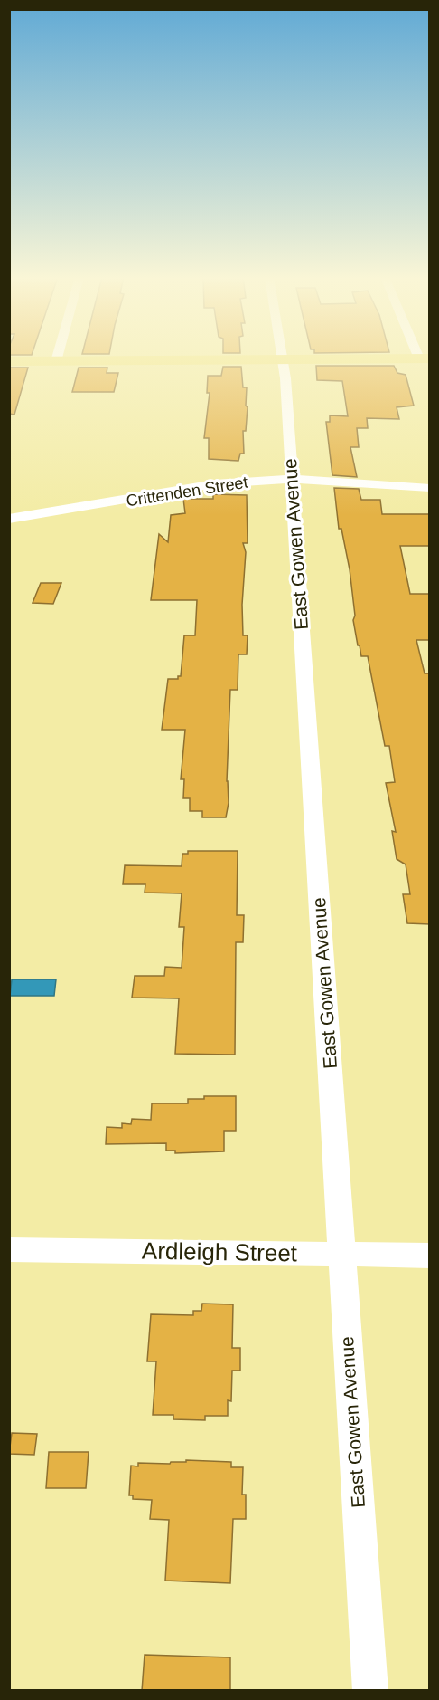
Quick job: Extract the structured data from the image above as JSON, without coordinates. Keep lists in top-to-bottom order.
{
  "streets": {
    "street": ["Crittenden Street", "East Gowen Avenue", "Ardleigh Street"]
  },
  "crossings": [
    ["Crittenden Street", "East Gowen Avenue"],
    ["East Gowen Avenue", "Ardleigh Street"]
  ]
}
